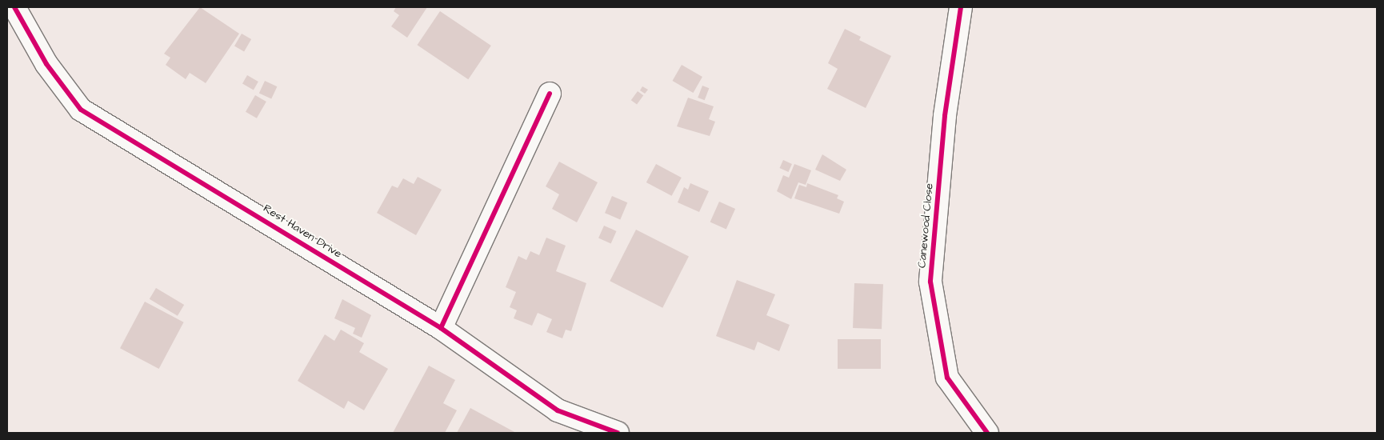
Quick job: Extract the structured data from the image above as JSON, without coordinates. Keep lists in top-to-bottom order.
{
  "streets": {
    "street": ["Canewood Close", "Rest Haven Drive"]
  }
}
